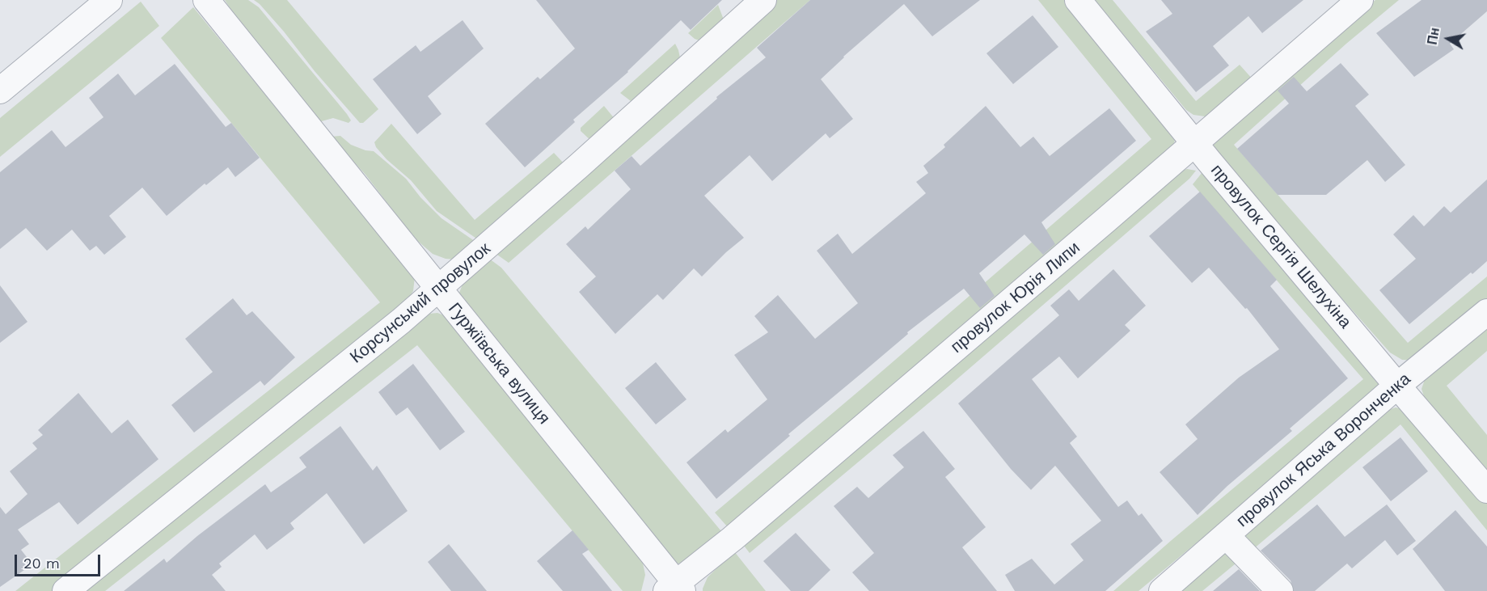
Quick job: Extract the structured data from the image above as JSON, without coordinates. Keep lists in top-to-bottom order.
{
  "streets": {
    "street": [
      "провулок Сергія Шелухіна",
      "провулок Юрія Липи",
      "Корсунський провулок",
      "Гуржіївська вулиця",
      "провулок Яська Воронченка"
    ]
  },
  "crossings": [
    ["провулок Сергія Шелухіна", "провулок Юрія Липи"],
    ["провулок Сергія Шелухіна", "провулок Яська Воронченка"],
    ["провулок Юрія Липи", "Гуржіївська вулиця"],
    ["Корсунський провулок", "Гуржіївська вулиця"]
  ],
  "scale_bar": "20 m",
  "north": "left"
}
